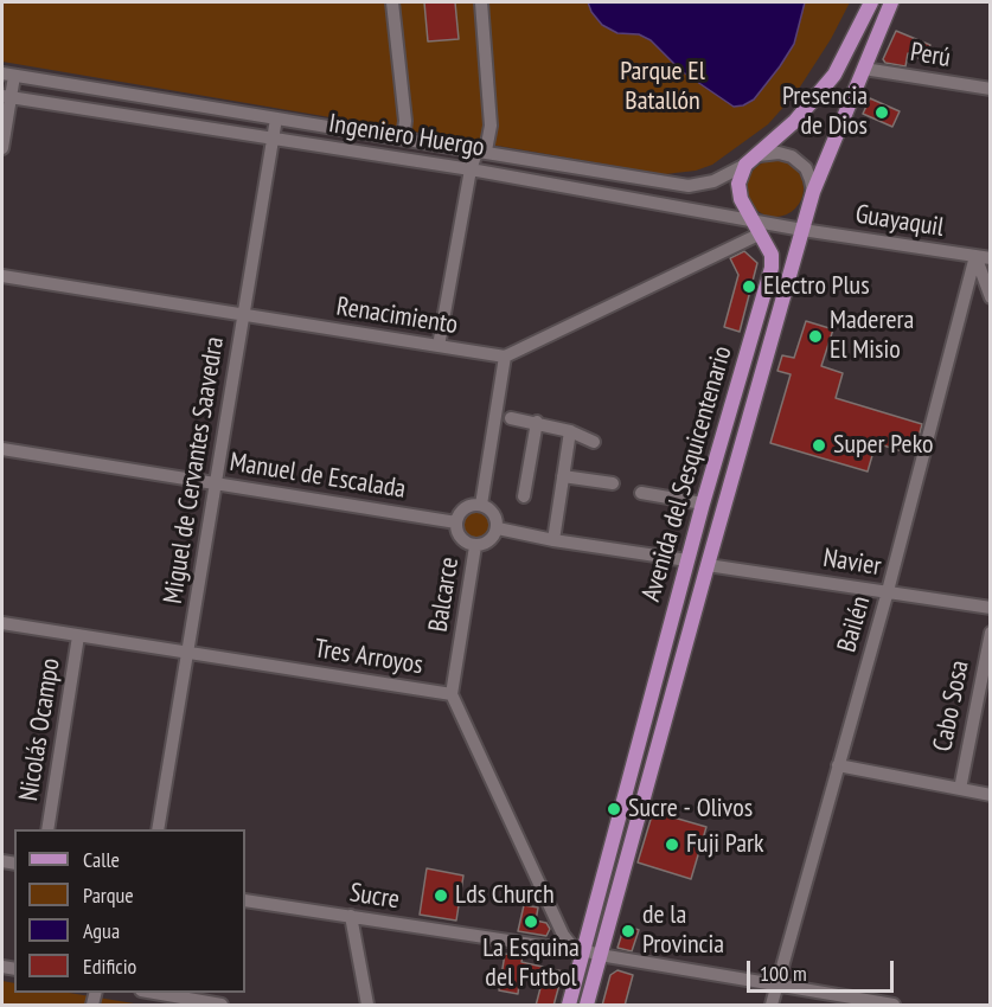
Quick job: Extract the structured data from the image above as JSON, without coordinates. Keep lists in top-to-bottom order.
{
  "streets": {
    "main road": ["Avenida del Sesquicentenario"],
    "street": [
      "Perú",
      "Ingeniero Huergo",
      "Guayaquil",
      "Renacimiento",
      "Miguel de Cervantes Saavedra",
      "Manuel de Escalada",
      "Navier",
      "Balcarce",
      "Bailén",
      "Tres Arroyos",
      "Cabo Sosa",
      "Nicolás Ocampo",
      "Sucre"
    ]
  },
  "crossings": [
    ["Perú", "Avenida del Sesquicentenario"],
    ["Ingeniero Huergo", "Guayaquil"],
    ["Ingeniero Huergo", "Miguel de Cervantes Saavedra"],
    ["Ingeniero Huergo", "Avenida del Sesquicentenario"],
    ["Guayaquil", "Avenida del Sesquicentenario"],
    ["Guayaquil", "Bailén"],
    ["Renacimiento", "Miguel de Cervantes Saavedra"],
    ["Miguel de Cervantes Saavedra", "Manuel de Escalada"],
    ["Miguel de Cervantes Saavedra", "Tres Arroyos"],
    ["Avenida del Sesquicentenario", "Navier"],
    ["Avenida del Sesquicentenario", "Tres Arroyos"],
    ["Avenida del Sesquicentenario", "Sucre"],
    ["Manuel de Escalada", "Balcarce"],
    ["Navier", "Bailén"],
    ["Balcarce", "Tres Arroyos"],
    ["Bailén", "Sucre"],
    ["Tres Arroyos", "Nicolás Ocampo"],
    ["Tres Arroyos", "Sucre"]
  ],
  "parks": ["Parque El Batallón"],
  "places": [
    "Presencia de Dios",
    "Electro Plus",
    "Maderera El Misio",
    "Super Peko",
    "Sucre - Olivos",
    "Fuji Park",
    "Lds Church",
    "La Esquina del Futbol",
    "de la Provincia"
  ],
  "legend": [
    "Calle",
    "Parque",
    "Agua",
    "Edificio"
  ],
  "scale_bar": "100 m"
}
